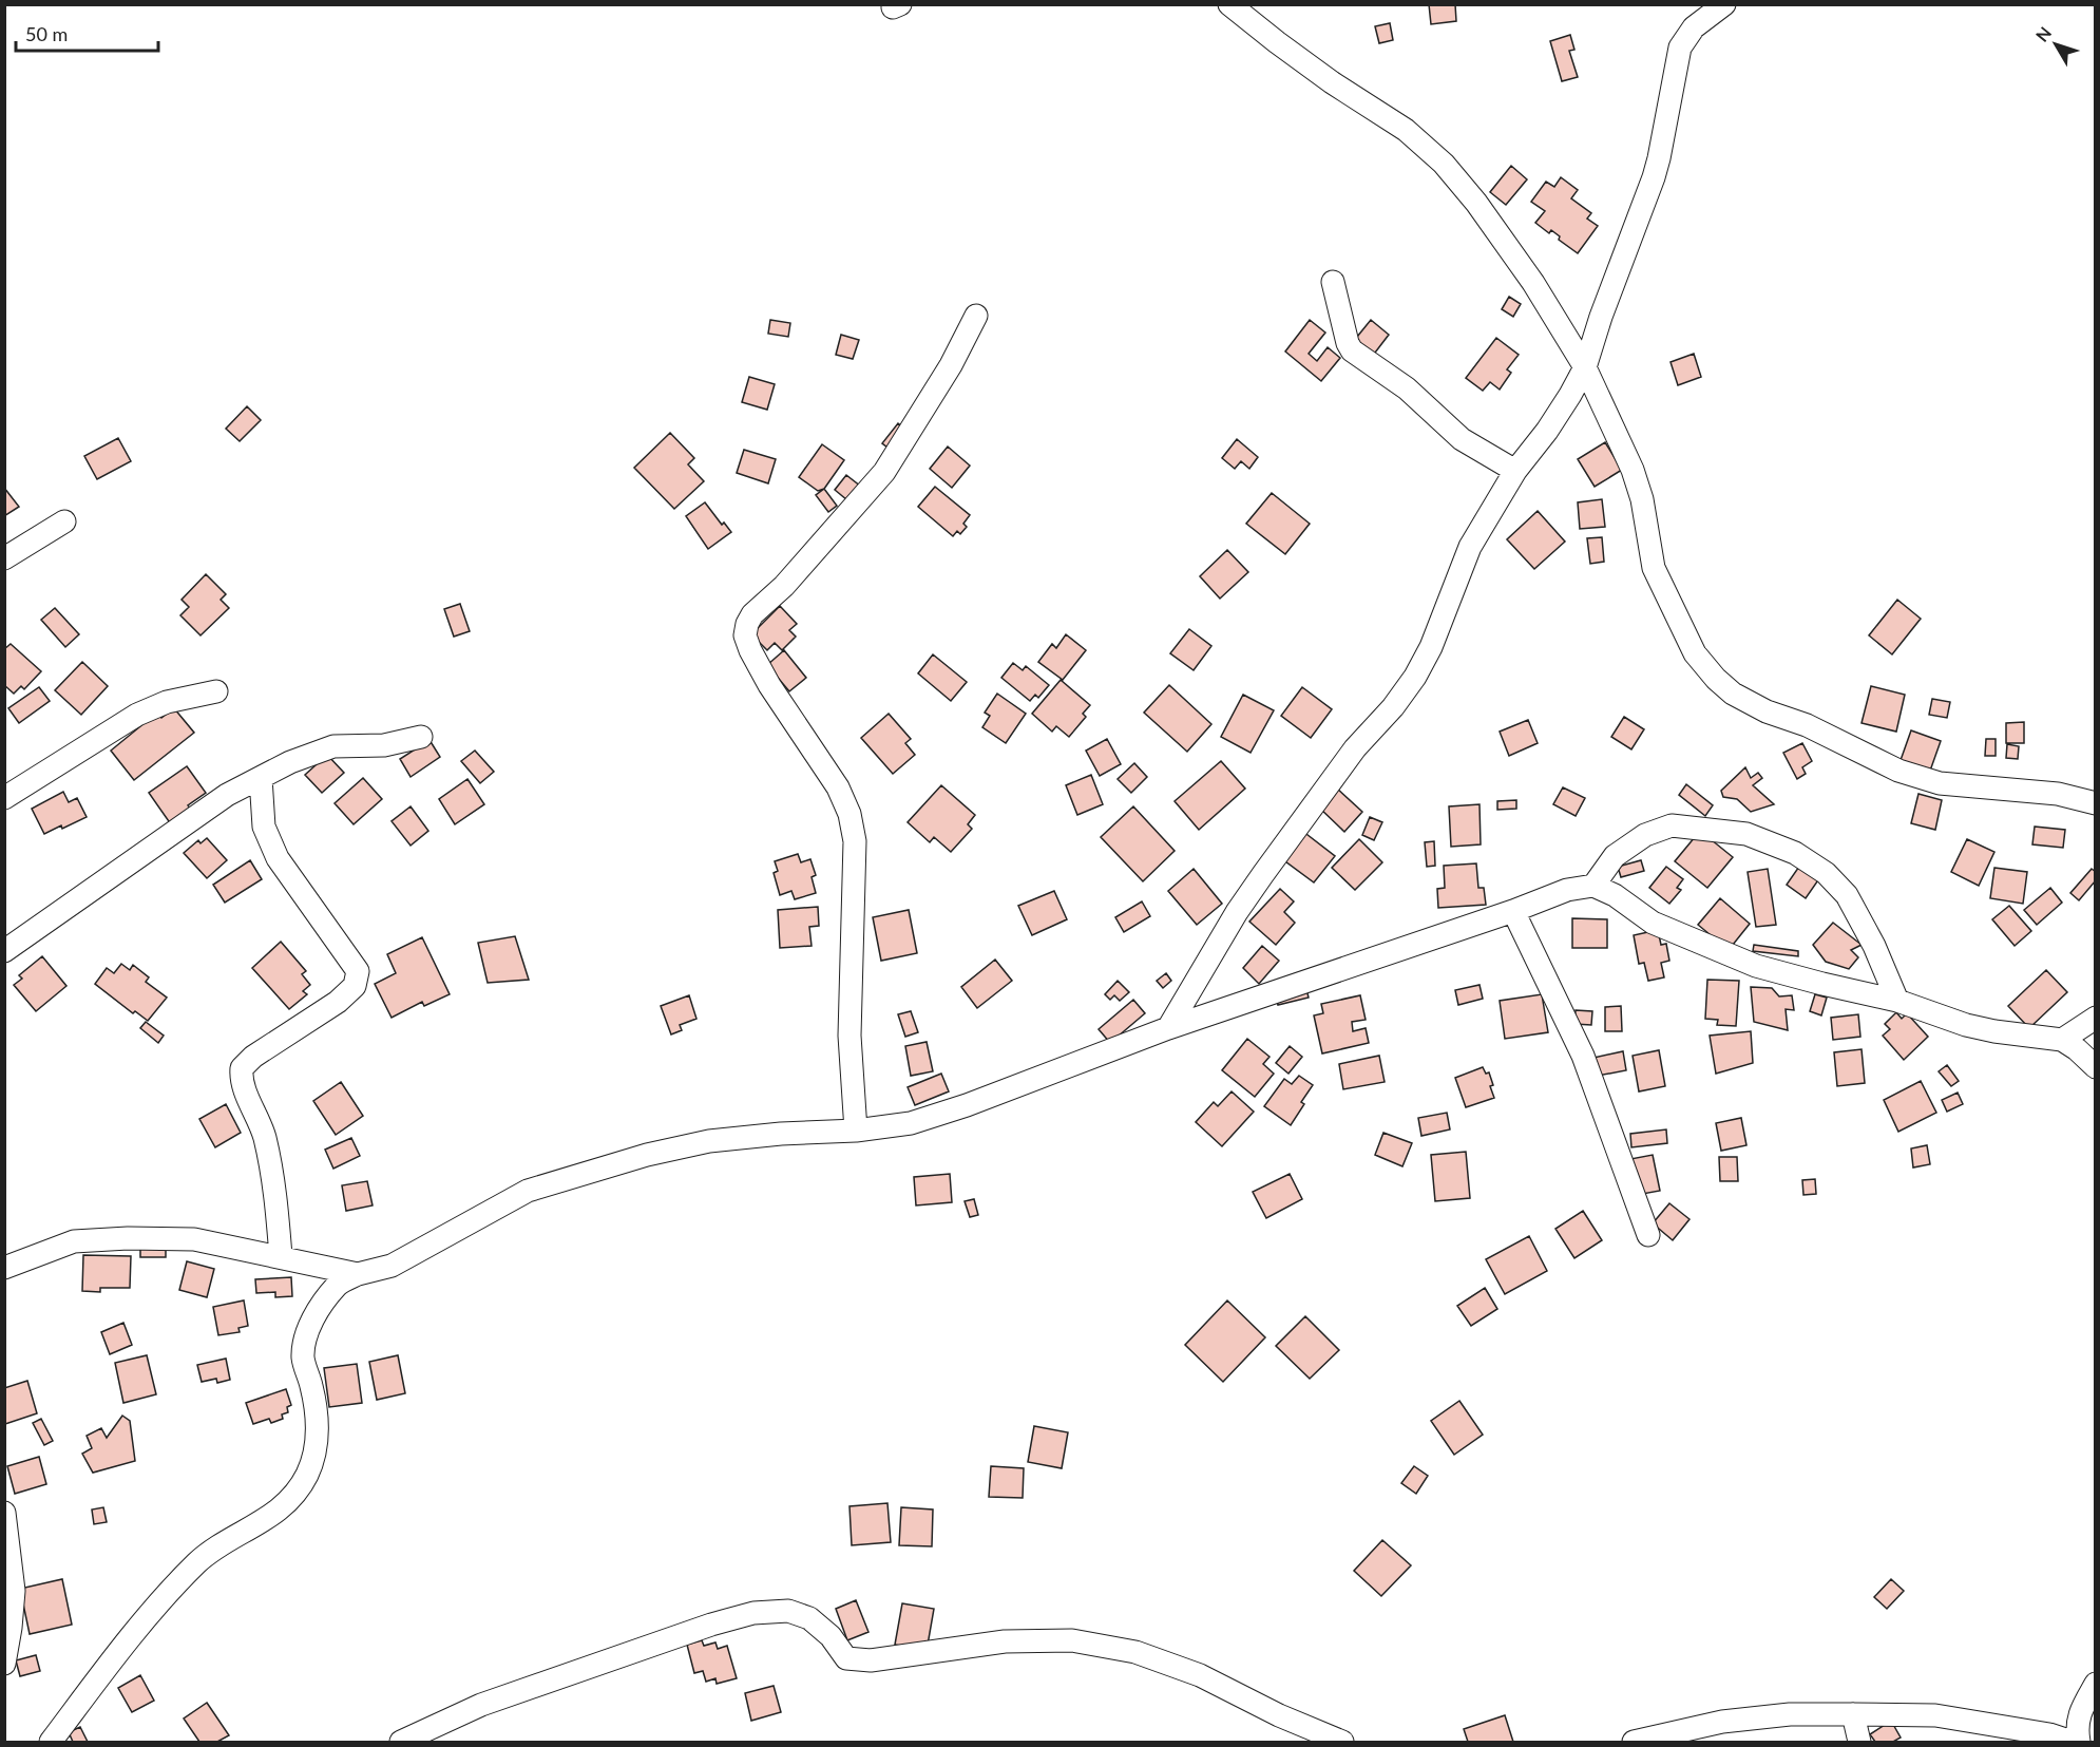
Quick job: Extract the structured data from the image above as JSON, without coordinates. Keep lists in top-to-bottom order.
{
  "scale_bar": "50 m",
  "north": "top left"
}
